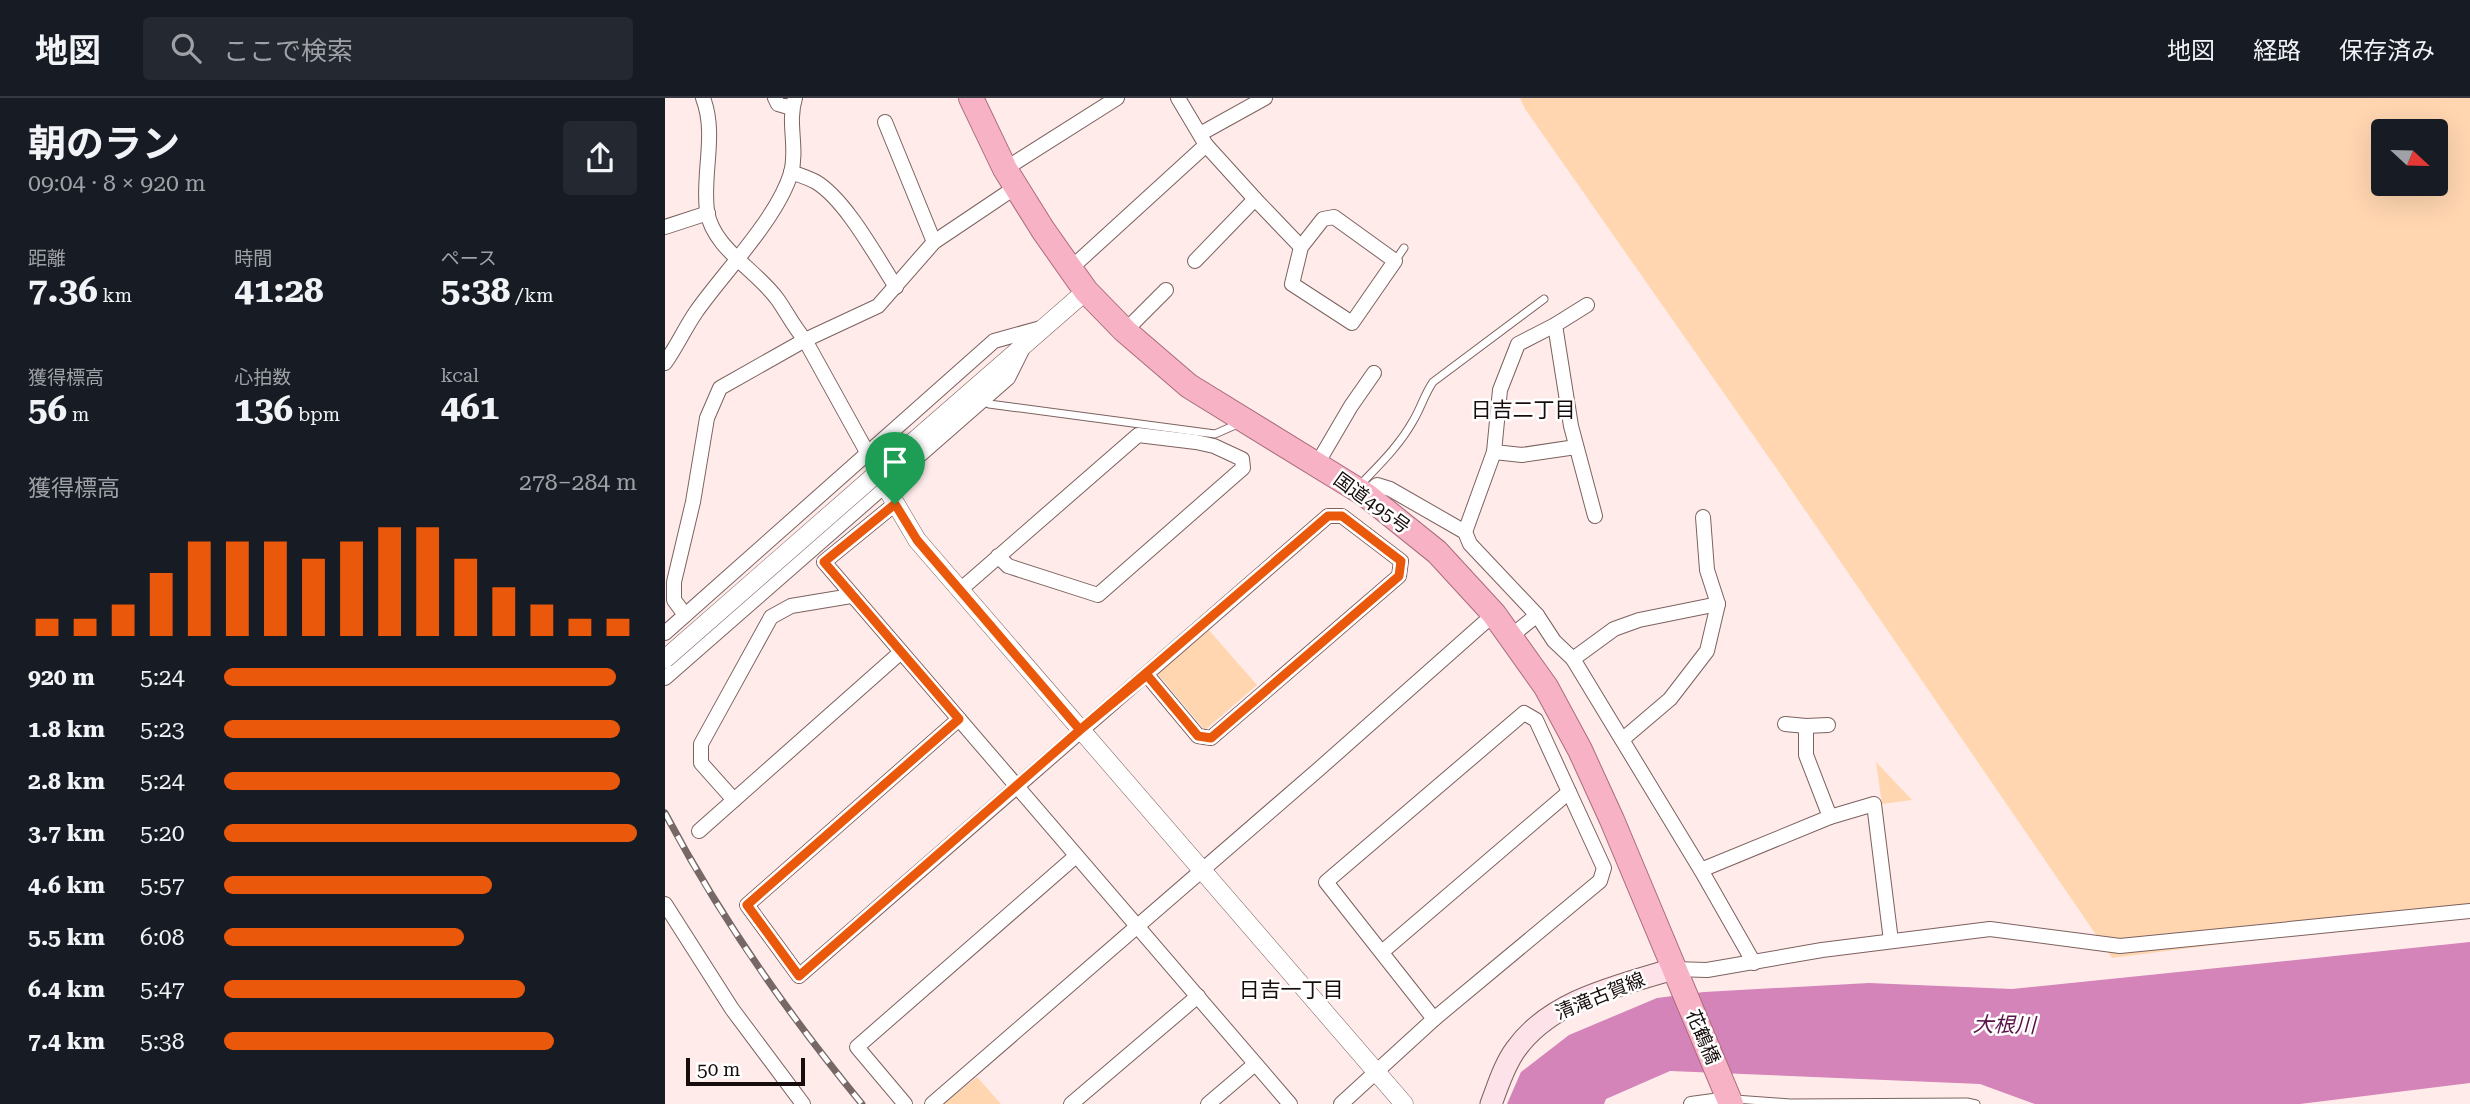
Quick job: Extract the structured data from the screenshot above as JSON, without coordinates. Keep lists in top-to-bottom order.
{
  "streets": {
    "highway": ["国道495号", "花鶴橋"],
    "main road": ["清滝古賀線"]
  },
  "crossings": [
    ["国道495号", "清滝古賀線"],
    ["国道495号", "花鶴橋"],
    ["清滝古賀線", "花鶴橋"]
  ],
  "districts": ["日吉二丁目", "日吉一丁目"],
  "water": ["大根川"],
  "scale_bar": "50 m",
  "north": "right",
  "page": {
    "header": "地図",
    "search": "ここで検索",
    "nav": ["地図", "経路", "保存済み"],
    "heading": ["朝のラン", "09:04 · 8 × 920 m"],
    "stats": [
      ["距離", "7.36 km"],
      ["時間", "41:28"],
      ["ペース", "5:38 /km"],
      ["獲得標高", "56 m"],
      ["心拍数", "136 bpm"],
      ["kcal", "461"]
    ],
    "chart": ["獲得標高", "278–284 m"],
    "list": [
      {
        "name": "920 m",
        "note": "5:24"
      },
      {
        "name": "1.8 km",
        "note": "5:23"
      },
      {
        "name": "2.8 km",
        "note": "5:24"
      },
      {
        "name": "3.7 km",
        "note": "5:20"
      },
      {
        "name": "4.6 km",
        "note": "5:57"
      },
      {
        "name": "5.5 km",
        "note": "6:08"
      },
      {
        "name": "6.4 km",
        "note": "5:47"
      },
      {
        "name": "7.4 km",
        "note": "5:38"
      }
    ],
    "scale": "50 m"
  }
}
